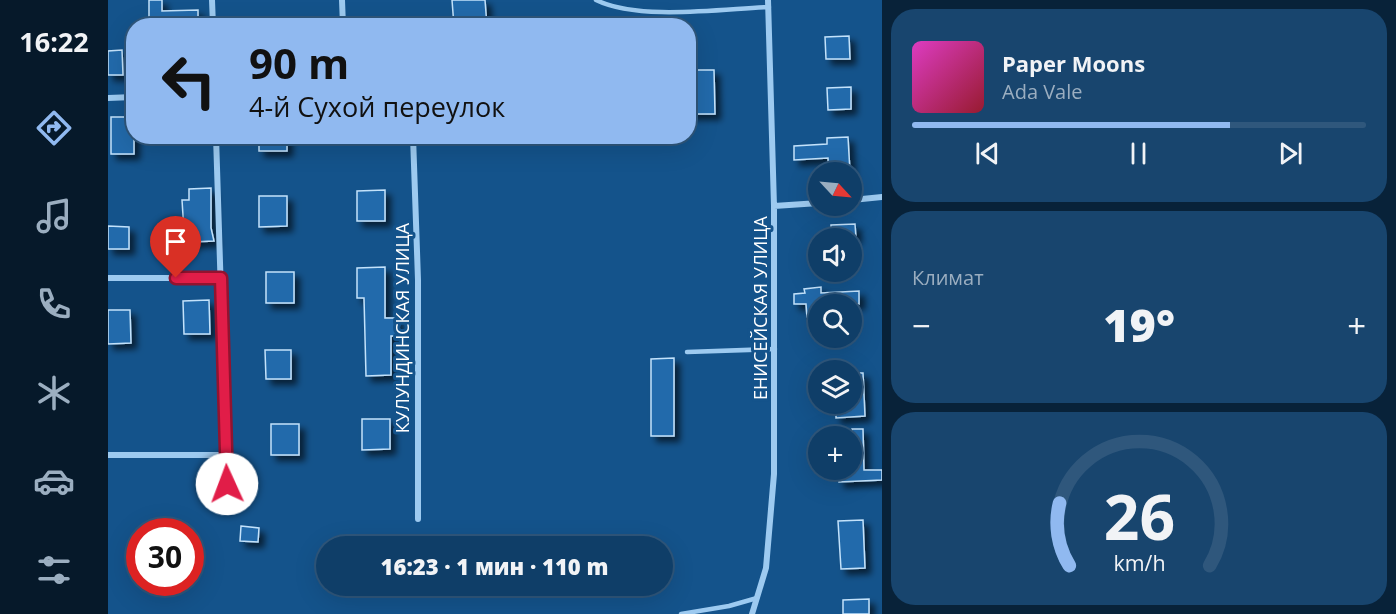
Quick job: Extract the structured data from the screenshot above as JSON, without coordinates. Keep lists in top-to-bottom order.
{
  "streets": {
    "street": ["ЕНИСЕЙСКАЯ УЛИЦА", "КУЛУНДИНСКАЯ УЛИЦА"]
  },
  "north": "bottom right",
  "page": {
    "tabs": "16:22",
    "turn": ["90 m", "4-й Сухой переулок"],
    "song": ["Paper Moons", "Ada Vale"],
    "map_buttons": "+",
    "tile": "Климат",
    "heat": ["−", "19°", "+"],
    "limit": "30",
    "trip": "16:23 · 1 мин · 110 m",
    "gauge": ["26", "km/h"]
  }
}
